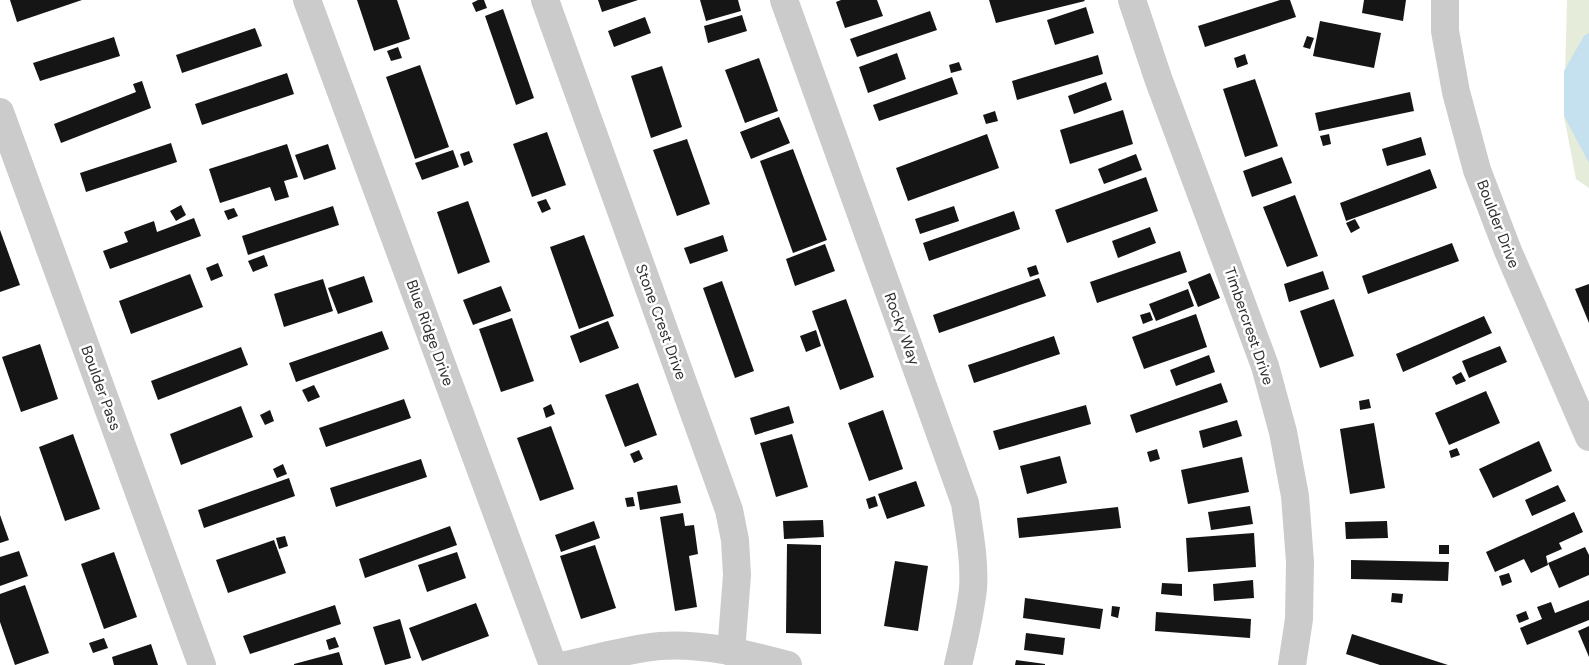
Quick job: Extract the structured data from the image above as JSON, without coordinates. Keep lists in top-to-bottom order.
{
  "streets": {
    "street": [
      "Boulder Drive",
      "Stone Crest Drive",
      "Timbercrest Drive",
      "Rocky Way",
      "Blue Ridge Drive",
      "Boulder Pass"
    ]
  }
}
